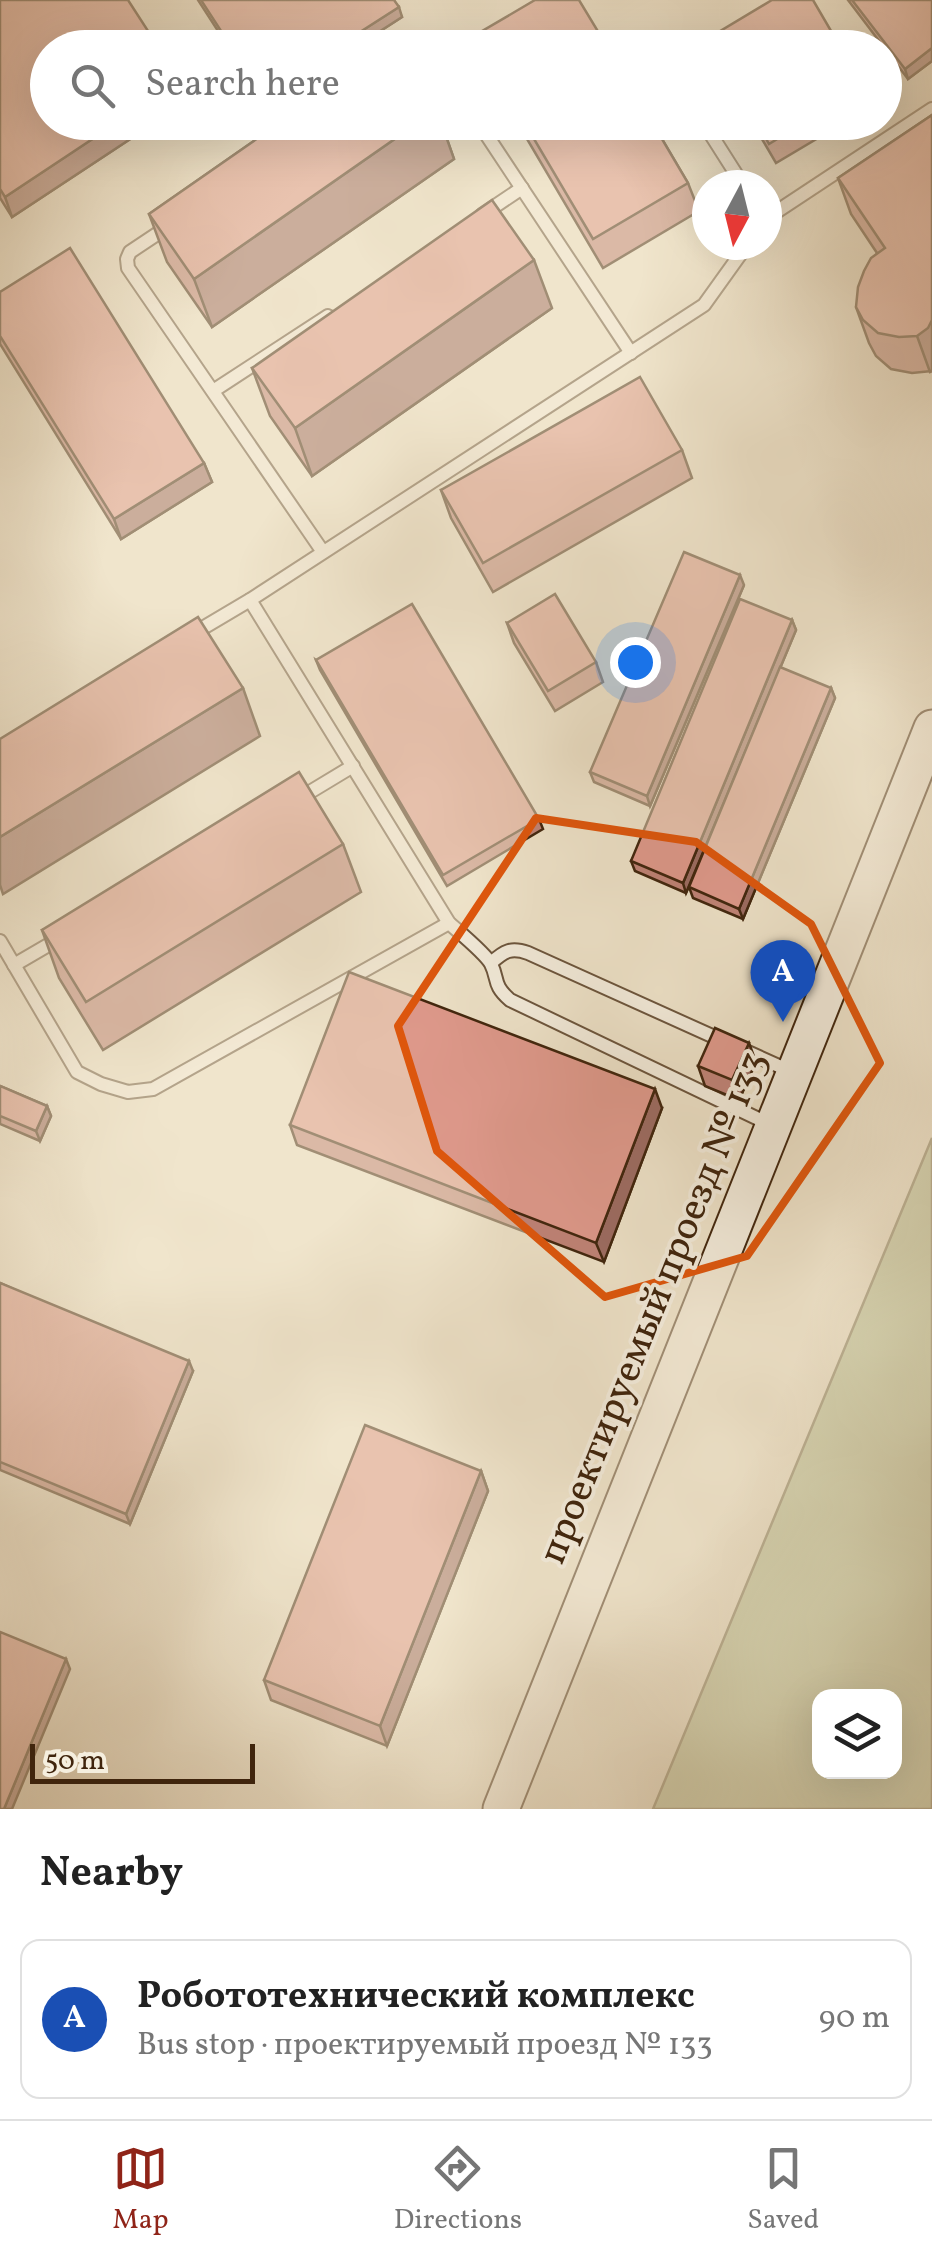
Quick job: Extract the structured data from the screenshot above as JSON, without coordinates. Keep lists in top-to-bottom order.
{
  "streets": {
    "street": ["проектируемый проезд № 133"]
  },
  "scale_bar": "50 m",
  "north": "bottom",
  "page": {
    "search": "Search here",
    "pins": "A",
    "scale": "50 m",
    "heading": "Nearby",
    "list": [
      {
        "mark": "A",
        "name": "Робототехнический комплекс",
        "note": "Bus stop · проектируемый проезд № 133",
        "value": "90 m"
      }
    ],
    "nav": ["Map", "Directions", "Saved"]
  }
}
